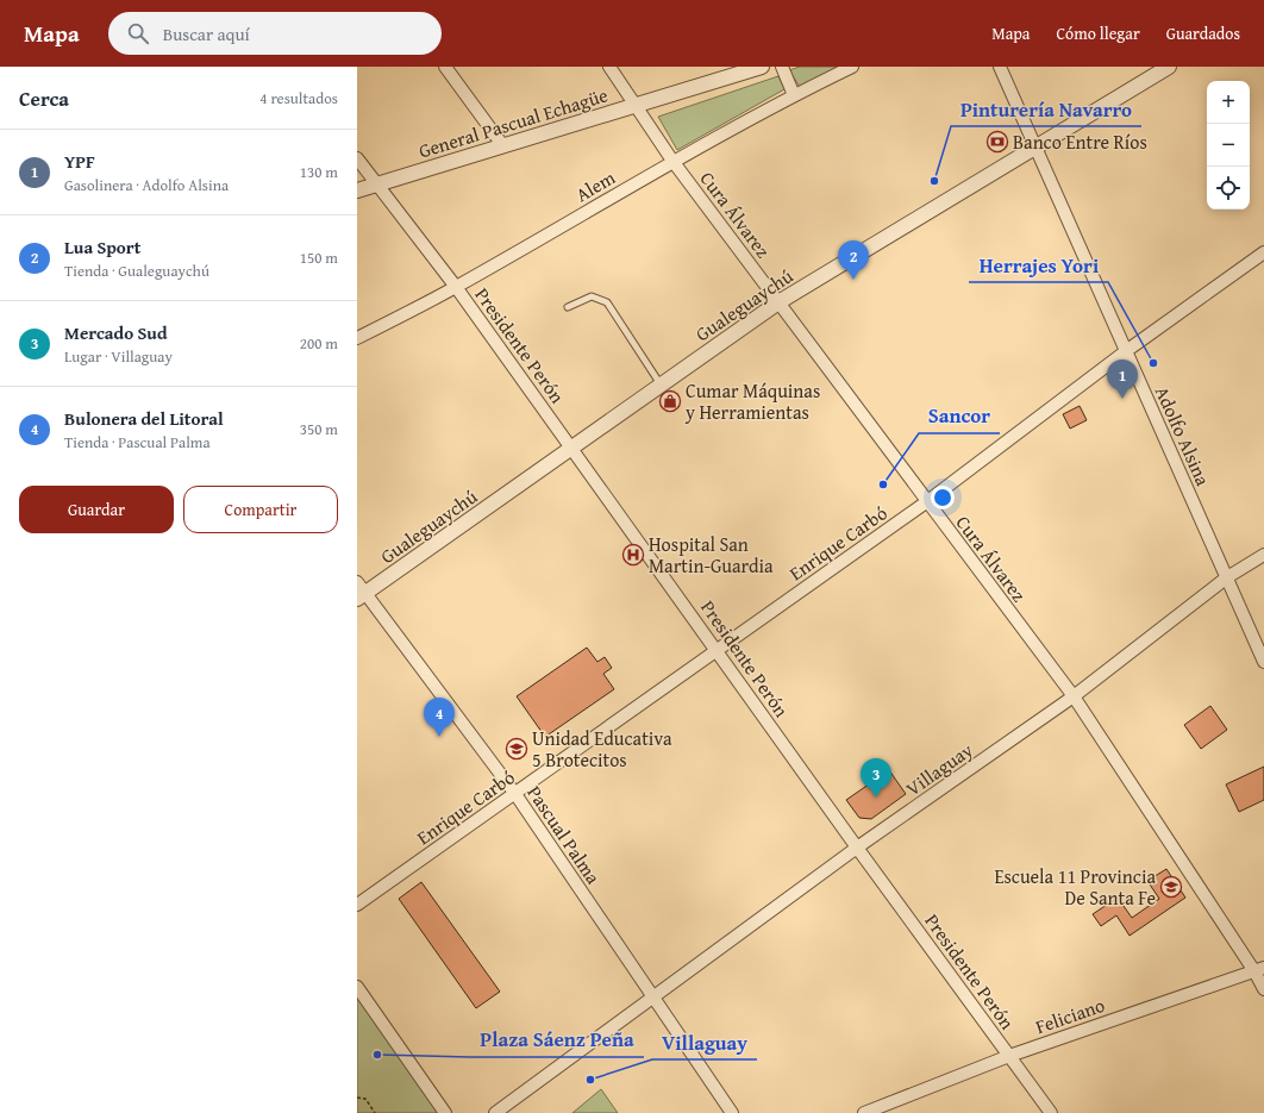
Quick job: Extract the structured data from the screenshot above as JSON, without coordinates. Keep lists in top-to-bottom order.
{
  "streets": {
    "street": [
      "General Pascual Echagüe",
      "Alem",
      "Cura Álvarez",
      "Gualeguaychú",
      "Presidente Perón",
      "Adolfo Alsina",
      "Enrique Carbó",
      "Villaguay",
      "Pascual Palma",
      "Feliciano"
    ]
  },
  "crossings": [
    ["General Pascual Echagüe", "Cura Álvarez"],
    ["General Pascual Echagüe", "Presidente Perón"],
    ["Alem", "Cura Álvarez"],
    ["Alem", "Presidente Perón"],
    ["Cura Álvarez", "Gualeguaychú"],
    ["Cura Álvarez", "Enrique Carbó"],
    ["Cura Álvarez", "Villaguay"],
    ["Cura Álvarez", "Feliciano"],
    ["Gualeguaychú", "Presidente Perón"],
    ["Gualeguaychú", "Adolfo Alsina"],
    ["Gualeguaychú", "Pascual Palma"],
    ["Presidente Perón", "Enrique Carbó"],
    ["Presidente Perón", "Villaguay"],
    ["Presidente Perón", "Feliciano"],
    ["Adolfo Alsina", "Enrique Carbó"],
    ["Adolfo Alsina", "Villaguay"],
    ["Enrique Carbó", "Pascual Palma"],
    ["Villaguay", "Pascual Palma"]
  ],
  "places": {
    "bank": ["Banco Entre Ríos"],
    "other": [
      "Pinturería Navarro",
      "Herrajes Yori",
      "Sancor",
      "Plaza Sáenz Peña",
      "Villaguay"
    ],
    "shop": ["Cumar Máquinas y Herramientas"],
    "hospital": ["Hospital San Martin-Guardia"],
    "school or university": ["Unidad Educativa 5 Brotecitos", "Escuela 11 Provincia De Santa Fe"]
  },
  "page": {
    "header": "Mapa",
    "search": "Buscar aquí",
    "nav": ["Mapa", "Cómo llegar", "Guardados"],
    "heading": ["Cerca", "4 resultados"],
    "map_buttons": ["+", "−"],
    "list": [
      {
        "mark": "1",
        "name": "YPF",
        "note": "Gasolinera · Adolfo Alsina",
        "value": "130 m"
      },
      {
        "mark": "2",
        "name": "Lua Sport",
        "note": "Tienda · Gualeguaychú",
        "value": "150 m"
      },
      {
        "mark": "3",
        "name": "Mercado Sud",
        "note": "Lugar · Villaguay",
        "value": "200 m"
      },
      {
        "mark": "4",
        "name": "Bulonera del Litoral",
        "note": "Tienda · Pascual Palma",
        "value": "350 m"
      }
    ],
    "pins": [
      "2",
      "1",
      "4",
      "3"
    ],
    "buttons": ["Guardar", "Compartir"]
  }
}
